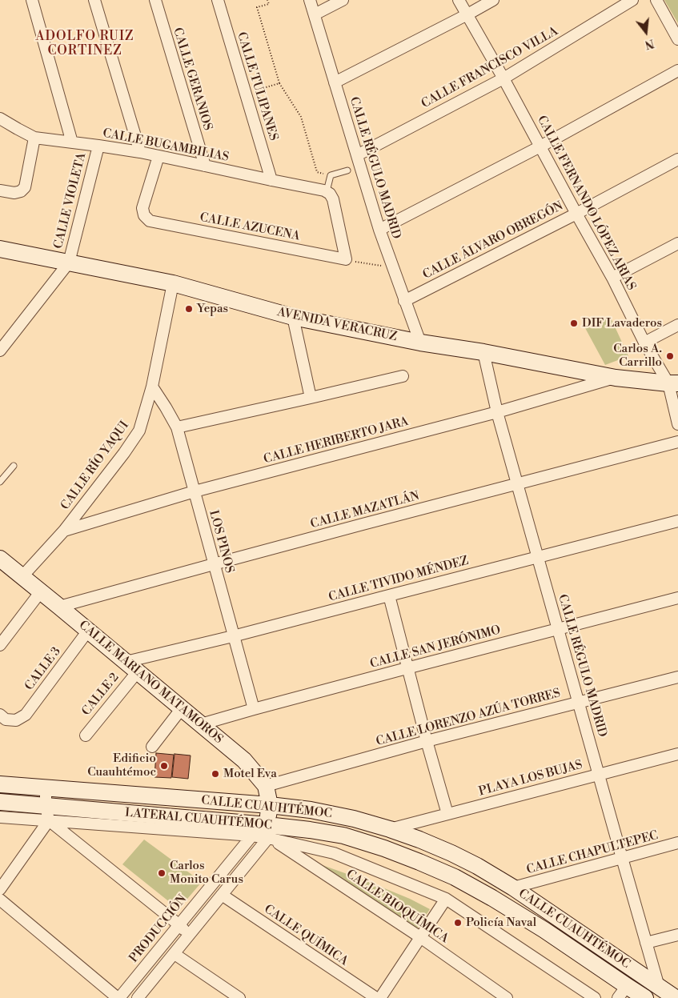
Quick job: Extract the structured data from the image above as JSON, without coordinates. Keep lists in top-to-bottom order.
{
  "streets": {
    "main road": ["AVENIDA VERACRUZ", "CALLE MARIANO MATAMOROS", "CALLE CUAUHTÉMOC"],
    "street": [
      "CALLE FRANCISCO VILLA",
      "CALLE GERANIOS",
      "CALLE TULIPANES",
      "CALLE BUGAMBILIAS",
      "CALLE RÉGULO MADRID",
      "CALLE VIOLETA",
      "CALLE FERNANDO LÓPEZ ARIAS",
      "CALLE AZUCENA",
      "CALLE ÁLVARO OBREGÓN",
      "CALLE HERIBERTO JARA",
      "CALLE RÍO YAQUI",
      "CALLE MAZATLÁN",
      "LOS PINOS",
      "CALLE TIVIDO MÉNDEZ",
      "CALLE SAN JERÓNIMO",
      "CALLE 3",
      "CALLE 2",
      "CALLE LORENZO AZÚA TORRES",
      "PLAYA LOS BUJAS",
      "LATERAL CUAUHTÉMOC",
      "CALLE CHAPULTEPEC",
      "CALLE BIOQUÍMICA",
      "PRODUCCIÓN",
      "CALLE QUÍMICA"
    ]
  },
  "crossings": [
    ["CALLE FRANCISCO VILLA", "CALLE RÉGULO MADRID"],
    ["CALLE FRANCISCO VILLA", "CALLE FERNANDO LÓPEZ ARIAS"],
    ["CALLE GERANIOS", "CALLE BUGAMBILIAS"],
    ["CALLE TULIPANES", "CALLE BUGAMBILIAS"],
    ["CALLE BUGAMBILIAS", "CALLE VIOLETA"],
    ["CALLE BUGAMBILIAS", "CALLE AZUCENA"],
    ["CALLE RÉGULO MADRID", "CALLE ÁLVARO OBREGÓN"],
    ["CALLE RÉGULO MADRID", "AVENIDA VERACRUZ"],
    ["CALLE RÉGULO MADRID", "CALLE HERIBERTO JARA"],
    ["CALLE RÉGULO MADRID", "CALLE MAZATLÁN"],
    ["CALLE RÉGULO MADRID", "CALLE TIVIDO MÉNDEZ"],
    ["CALLE RÉGULO MADRID", "CALLE SAN JERÓNIMO"],
    ["CALLE RÉGULO MADRID", "CALLE LORENZO AZÚA TORRES"],
    ["CALLE RÉGULO MADRID", "PLAYA LOS BUJAS"],
    ["CALLE RÉGULO MADRID", "CALLE CUAUHTÉMOC"],
    ["CALLE RÉGULO MADRID", "CALLE CHAPULTEPEC"],
    ["CALLE VIOLETA", "AVENIDA VERACRUZ"],
    ["CALLE FERNANDO LÓPEZ ARIAS", "CALLE ÁLVARO OBREGÓN"],
    ["CALLE FERNANDO LÓPEZ ARIAS", "AVENIDA VERACRUZ"],
    ["AVENIDA VERACRUZ", "CALLE HERIBERTO JARA"],
    ["AVENIDA VERACRUZ", "CALLE RÍO YAQUI"],
    ["CALLE HERIBERTO JARA", "CALLE RÍO YAQUI"],
    ["CALLE HERIBERTO JARA", "LOS PINOS"],
    ["CALLE RÍO YAQUI", "LOS PINOS"],
    ["CALLE RÍO YAQUI", "CALLE MARIANO MATAMOROS"],
    ["CALLE MAZATLÁN", "LOS PINOS"],
    ["CALLE MAZATLÁN", "CALLE MARIANO MATAMOROS"],
    ["LOS PINOS", "CALLE TIVIDO MÉNDEZ"],
    ["LOS PINOS", "CALLE SAN JERÓNIMO"],
    ["CALLE TIVIDO MÉNDEZ", "CALLE MARIANO MATAMOROS"],
    ["CALLE TIVIDO MÉNDEZ", "CALLE 2"],
    ["CALLE SAN JERÓNIMO", "CALLE MARIANO MATAMOROS"],
    ["CALLE 3", "CALLE MARIANO MATAMOROS"],
    ["CALLE MARIANO MATAMOROS", "CALLE 2"],
    ["CALLE MARIANO MATAMOROS", "CALLE LORENZO AZÚA TORRES"],
    ["CALLE MARIANO MATAMOROS", "CALLE CUAUHTÉMOC"],
    ["CALLE MARIANO MATAMOROS", "LATERAL CUAUHTÉMOC"],
    ["CALLE MARIANO MATAMOROS", "CALLE BIOQUÍMICA"],
    ["CALLE MARIANO MATAMOROS", "PRODUCCIÓN"],
    ["PLAYA LOS BUJAS", "CALLE CUAUHTÉMOC"],
    ["CALLE CUAUHTÉMOC", "LATERAL CUAUHTÉMOC"],
    ["CALLE CUAUHTÉMOC", "CALLE CHAPULTEPEC"],
    ["CALLE CUAUHTÉMOC", "CALLE BIOQUÍMICA"],
    ["CALLE CUAUHTÉMOC", "PRODUCCIÓN"],
    ["LATERAL CUAUHTÉMOC", "CALLE BIOQUÍMICA"],
    ["LATERAL CUAUHTÉMOC", "PRODUCCIÓN"],
    ["CALLE BIOQUÍMICA", "PRODUCCIÓN"]
  ],
  "districts": ["ADOLFO RUIZ CORTINEZ"],
  "places": [
    "Yepas",
    "DIF Lavaderos",
    "Carlos A. Carrillo",
    "Edificio Cuauhtémoc",
    "Motel Eva",
    "Carlos Monito Carus",
    "Policía Naval"
  ],
  "north": "bottom"
}
